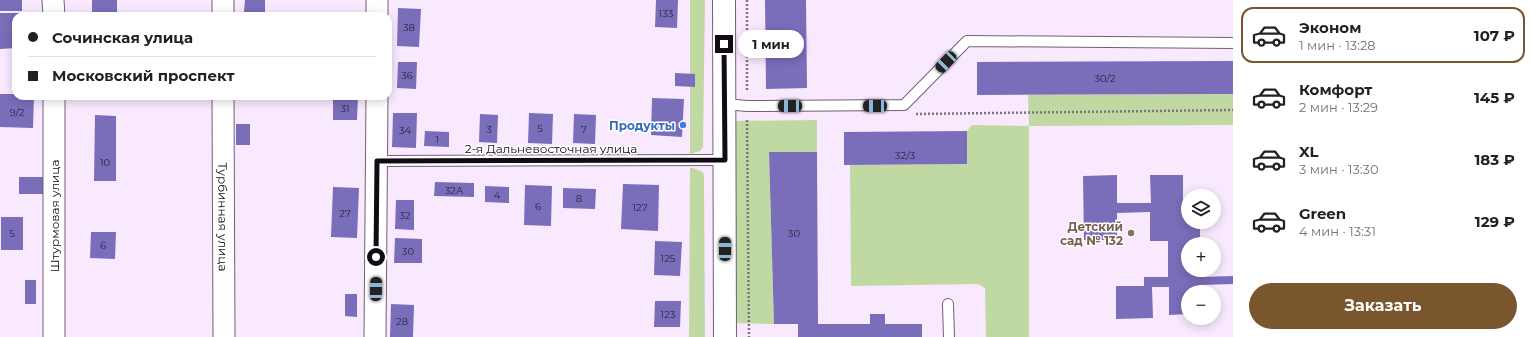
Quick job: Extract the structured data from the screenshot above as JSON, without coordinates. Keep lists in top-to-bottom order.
{
  "streets": {
    "street": ["Штурмовая улица", "Турбинная улица"],
    "lane": ["2-я Дальневосточная улица"]
  },
  "places": ["Продукты", "Детский сад № 132"],
  "house_numbers": [
    "133",
    "38",
    "36",
    "30/2",
    "31",
    "9/2",
    "5",
    "3",
    "7",
    "34",
    "1",
    "32/3",
    "10",
    "32А",
    "4",
    "8",
    "6",
    "127",
    "27",
    "32",
    "5",
    "30",
    "6",
    "30",
    "125",
    "123",
    "28"
  ],
  "page": {
    "list": [
      {
        "name": "Эконом",
        "note": "1 мин · 13:28",
        "value": "107 ₽"
      },
      {
        "name": "Комфорт",
        "note": "2 мин · 13:29",
        "value": "145 ₽"
      },
      {
        "name": "XL",
        "note": "3 мин · 13:30",
        "value": "183 ₽"
      },
      {
        "name": "Green",
        "note": "4 мин · 13:31",
        "value": "129 ₽"
      }
    ],
    "banner": ["Сочинская улица", "Московский проспект"],
    "bubble": "1 мин",
    "map_buttons": ["+", "−"],
    "buttons": "Заказать"
  }
}
